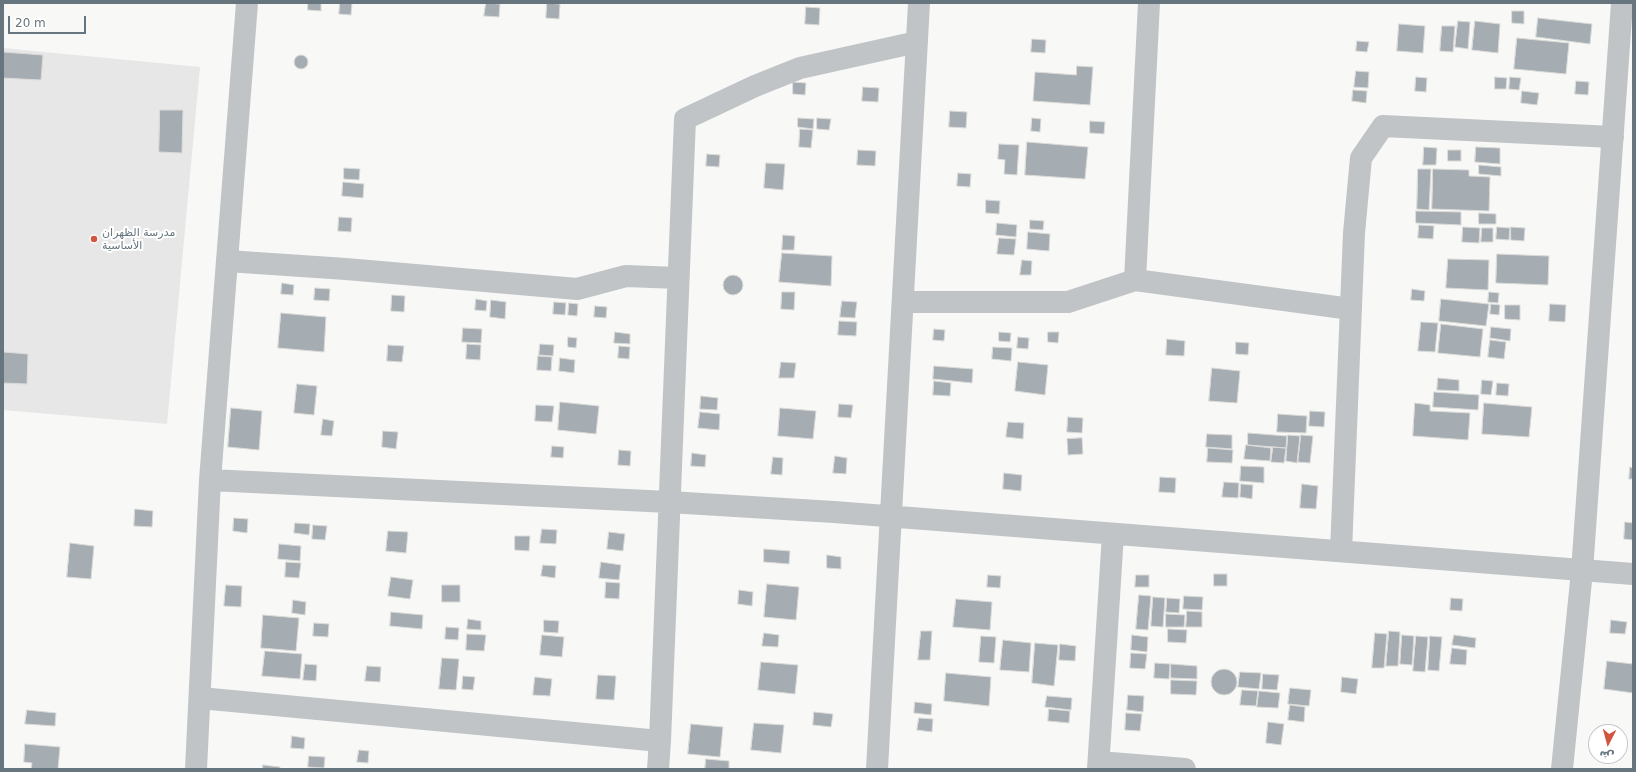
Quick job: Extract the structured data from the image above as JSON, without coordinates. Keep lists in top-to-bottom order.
{
  "places": ["مدرسة الظهران الأساسية"],
  "scale_bar": "20 m",
  "north": "bottom"
}
